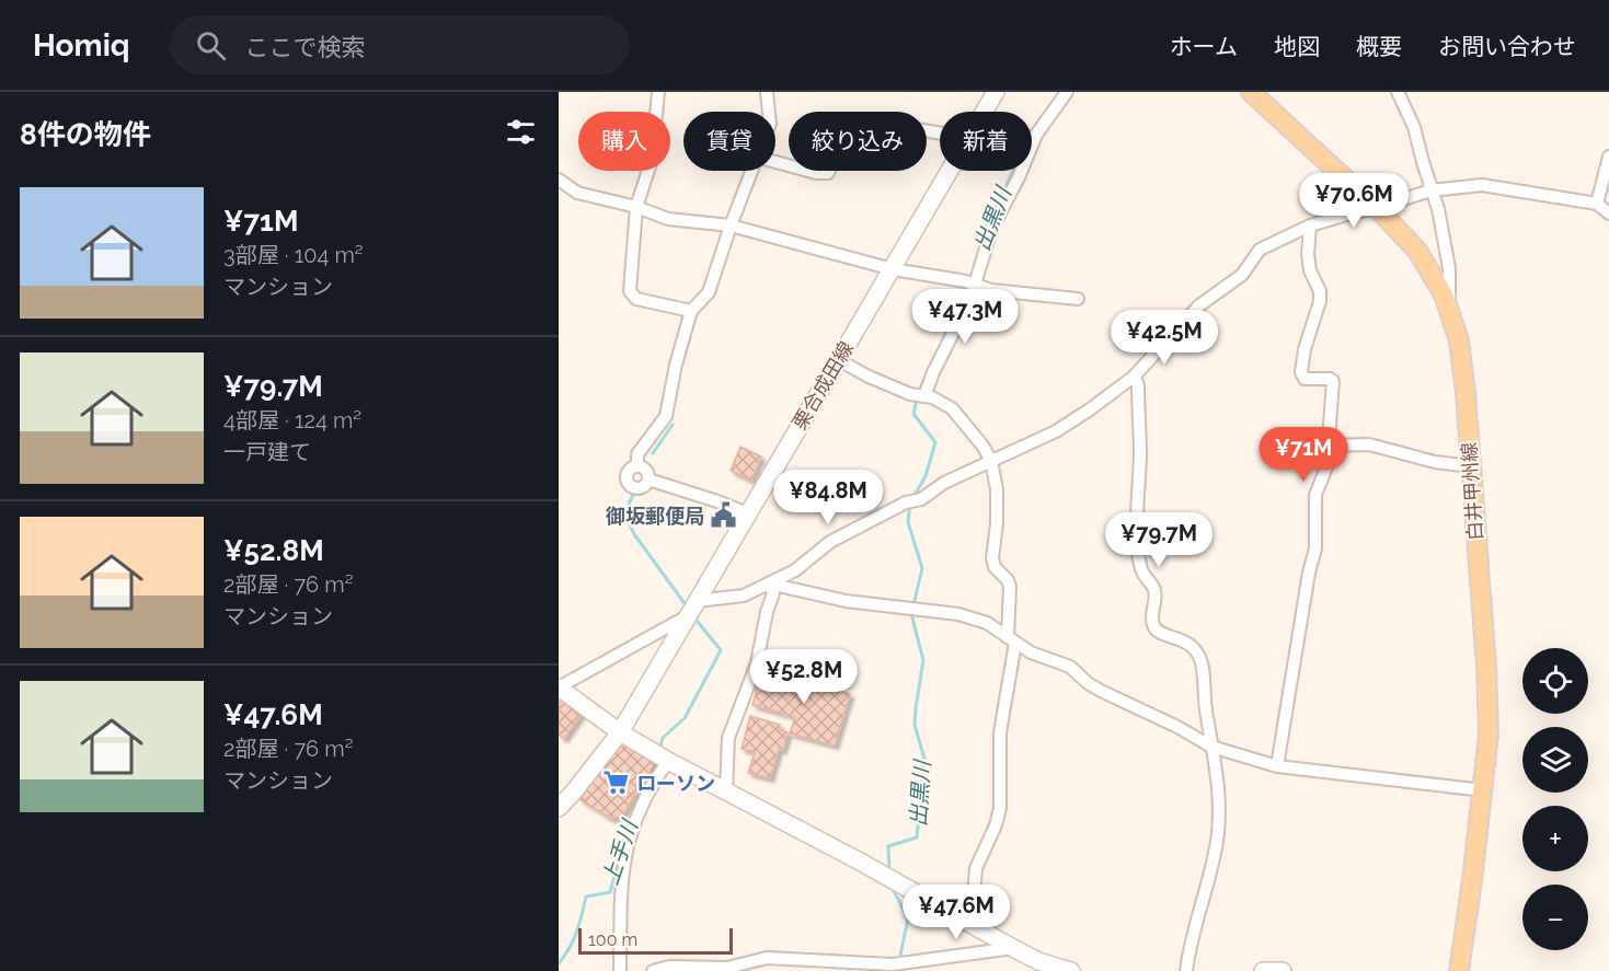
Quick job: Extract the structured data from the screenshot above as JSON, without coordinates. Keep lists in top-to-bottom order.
{
  "streets": {
    "main road": ["栗合成田線", "白井甲州線"]
  },
  "water": ["出黒川", "上手川"],
  "places": {
    "public building": ["御坂郵便局"],
    "supermarket": ["ローソン"]
  },
  "scale_bar": "100 m",
  "page": {
    "header": "Homiq",
    "search": "ここで検索",
    "nav": [
      "ホーム",
      "地図",
      "概要",
      "お問い合わせ"
    ],
    "heading": "8件の物件",
    "chip": [
      "購入",
      "賃貸",
      "絞り込み",
      "新着"
    ],
    "list": [
      {
        "name": "¥71M",
        "note": "3部屋 · 104 m² · マンション"
      },
      {
        "name": "¥79.7M",
        "note": "4部屋 · 124 m² · 一戸建て"
      },
      {
        "name": "¥52.8M",
        "note": "2部屋 · 76 m² · マンション"
      },
      {
        "name": "¥47.6M",
        "note": "2部屋 · 76 m² · マンション"
      }
    ],
    "price": [
      "¥70.6M",
      "¥47.3M",
      "¥42.5M",
      "¥71M",
      "¥84.8M",
      "¥79.7M",
      "¥52.8M",
      "¥47.6M"
    ],
    "map_buttons": ["+", "−"],
    "scale": "100 m"
  }
}
